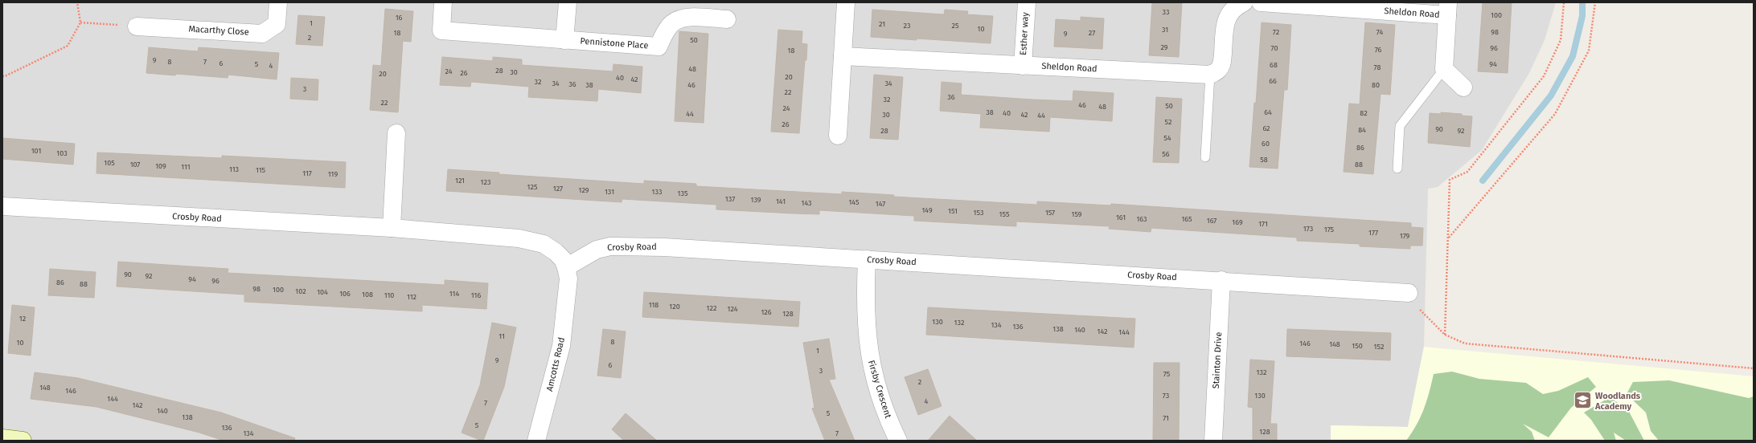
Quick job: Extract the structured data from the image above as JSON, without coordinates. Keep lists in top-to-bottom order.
{
  "streets": {
    "street": [
      "Sheldon Road",
      "Macarthy Close",
      "Esther way",
      "Pennistone Place",
      "Crosby Road",
      "Stainton Drive",
      "Amcotts Road",
      "Firsby Crescent"
    ]
  },
  "crossings": [
    ["Sheldon Road", "Esther way"],
    ["Crosby Road", "Stainton Drive"],
    ["Crosby Road", "Amcotts Road"],
    ["Crosby Road", "Firsby Crescent"]
  ],
  "places": {
    "school or university": ["Woodlands Academy"]
  },
  "house_numbers": [
    "33",
    "100",
    "16",
    "1",
    "21",
    "23",
    "25",
    "10",
    "31",
    "72",
    "74",
    "98",
    "18",
    "27",
    "9",
    "2",
    "50",
    "29",
    "70",
    "96",
    "76",
    "18",
    "9",
    "8",
    "7",
    "6",
    "5",
    "94",
    "68",
    "4",
    "78",
    "48",
    "28",
    "24",
    "30",
    "26",
    "20",
    "20",
    "40",
    "42",
    "66",
    "32",
    "34",
    "34",
    "36",
    "38",
    "46",
    "80",
    "3",
    "22",
    "36",
    "32",
    "22",
    "46",
    "50",
    "48",
    "24",
    "38",
    "64",
    "40",
    "82",
    "44",
    "30",
    "42",
    "44",
    "52",
    "26",
    "62",
    "90",
    "84",
    "28",
    "92",
    "54",
    "60",
    "86",
    "101",
    "103",
    "56",
    "58",
    "105",
    "107",
    "88",
    "109",
    "111",
    "113",
    "115",
    "117",
    "119",
    "121",
    "123",
    "125",
    "127",
    "129",
    "131",
    "133",
    "135",
    "137",
    "139",
    "141",
    "145",
    "143",
    "147",
    "149",
    "151",
    "153",
    "157",
    "155",
    "159",
    "161",
    "163",
    "165",
    "167",
    "169",
    "171",
    "173",
    "175",
    "177",
    "179",
    "90",
    "92",
    "94",
    "96",
    "86",
    "88",
    "98",
    "100",
    "102",
    "104",
    "106",
    "114",
    "108",
    "110",
    "116",
    "112",
    "118",
    "120",
    "122",
    "124",
    "126",
    "128",
    "12",
    "130",
    "132",
    "134",
    "136",
    "138",
    "140",
    "142",
    "144",
    "11",
    "8",
    "10",
    "146",
    "148",
    "150",
    "152",
    "1",
    "9",
    "6",
    "3",
    "132",
    "75",
    "2",
    "148",
    "146",
    "73",
    "130",
    "144",
    "4",
    "7",
    "142",
    "140",
    "5",
    "138",
    "71",
    "5",
    "136",
    "128",
    "134",
    "7"
  ]
}
